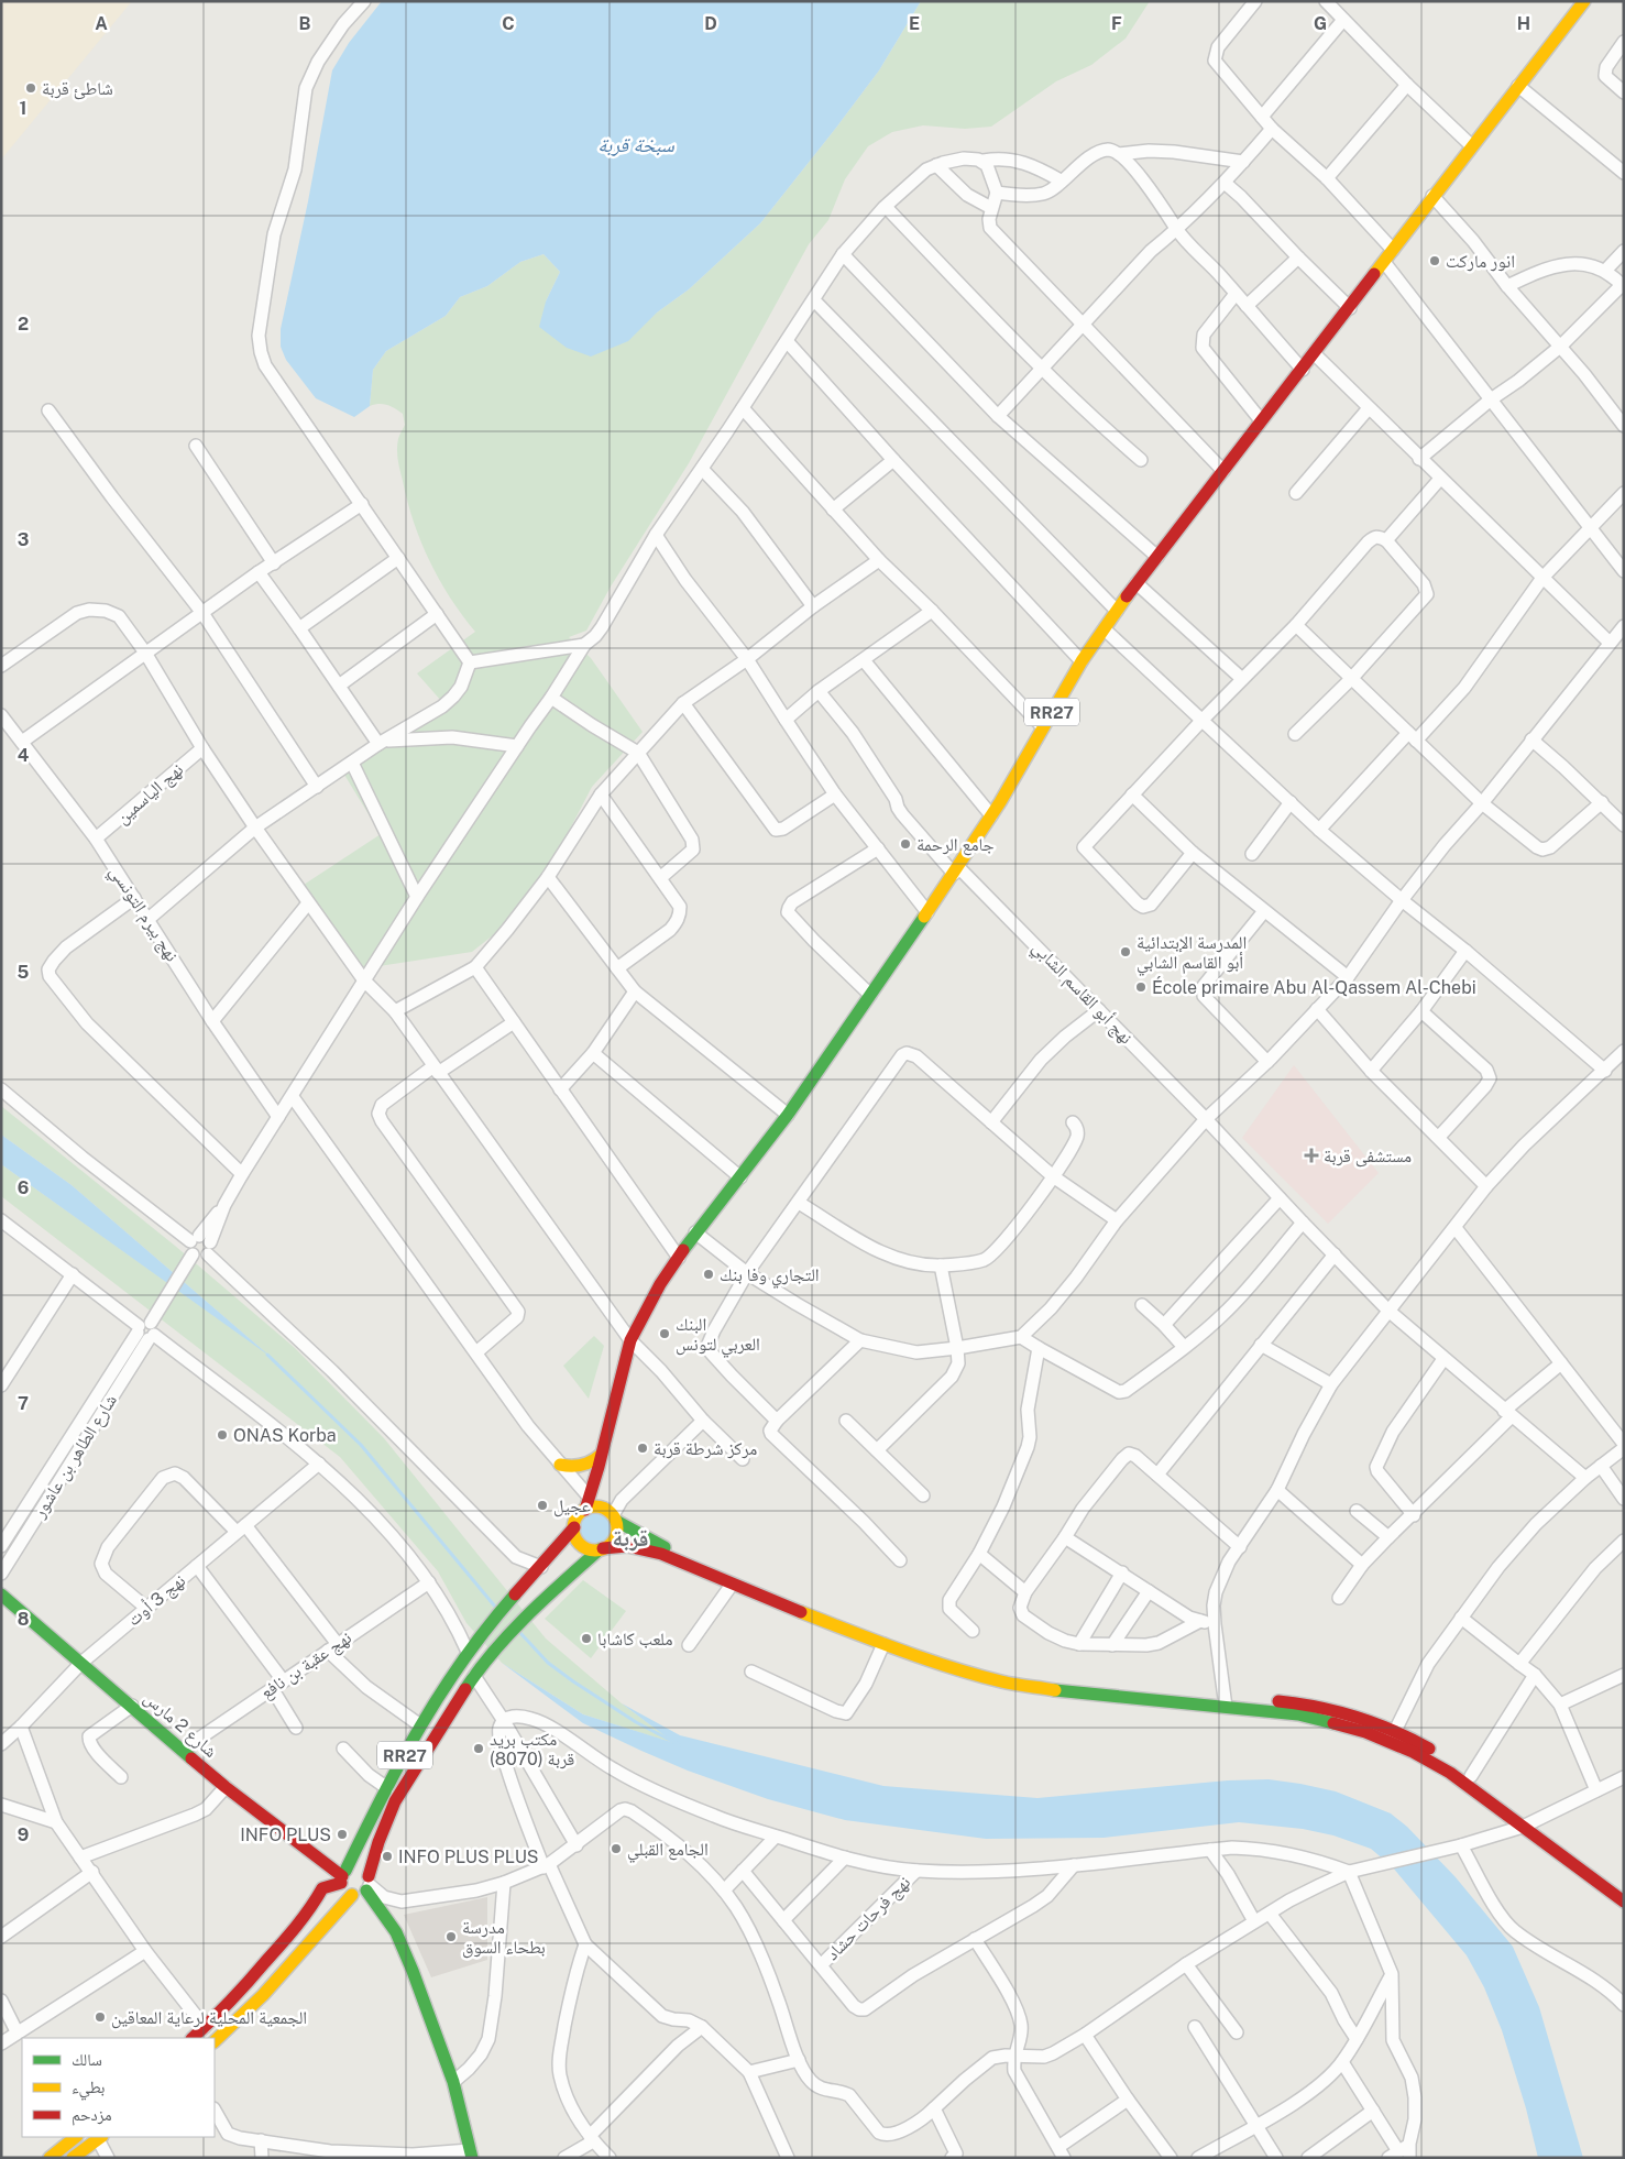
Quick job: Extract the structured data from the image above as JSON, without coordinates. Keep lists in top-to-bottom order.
{
  "streets": {
    "main road": ["RR27", "شارع 2 مارس"],
    "street": [
      "نهج الياسمين",
      "نهج بيرم التونسي",
      "نهج أبو القاسم الشابي",
      "شارع الطاهر بن عاشور",
      "نهج 3 أوت",
      "نهج عقبة بن نافع",
      "نهج فرحات حشاد"
    ]
  },
  "crossings": [
    ["RR27", "نهج أبو القاسم الشابي"],
    ["RR27", "شارع 2 مارس"],
    ["نهج الياسمين", "نهج بيرم التونسي"],
    ["نهج 3 أوت", "شارع 2 مارس"],
    ["نهج عقبة بن نافع", "شارع 2 مارس"]
  ],
  "districts": ["قربة"],
  "water": ["سبخة قربة"],
  "places": {
    "other": [
      "شاطئ قربة",
      "انور ماركت",
      "جامع الرحمة",
      "المدرسة الإبتدائية أبو القاسم الشابي",
      "École primaire Abu Al-Qassem Al-Chebi",
      "التجاري وفا بنك",
      "البنك العربي لتونس",
      "ONAS Korba",
      "مركز شرطة قربة",
      "عجيل",
      "ملعب كاشابا",
      "مكتب بريد قربة (8070)",
      "INFO PLUS",
      "الجامع القبلي",
      "INFO PLUS PLUS",
      "مدرسة بطحاء السوق",
      "الجمعية المحلية لرعاية المعاقين"
    ],
    "health": ["مستشفى قربة"]
  },
  "legend": ["سالك", "بطيء", "مزدحم"],
  "grid": {
    "columns": [
      "A",
      "B",
      "C",
      "D",
      "E",
      "F",
      "G",
      "H"
    ],
    "rows": [
      "1",
      "2",
      "3",
      "4",
      "5",
      "6",
      "7",
      "8",
      "9"
    ]
  }
}
